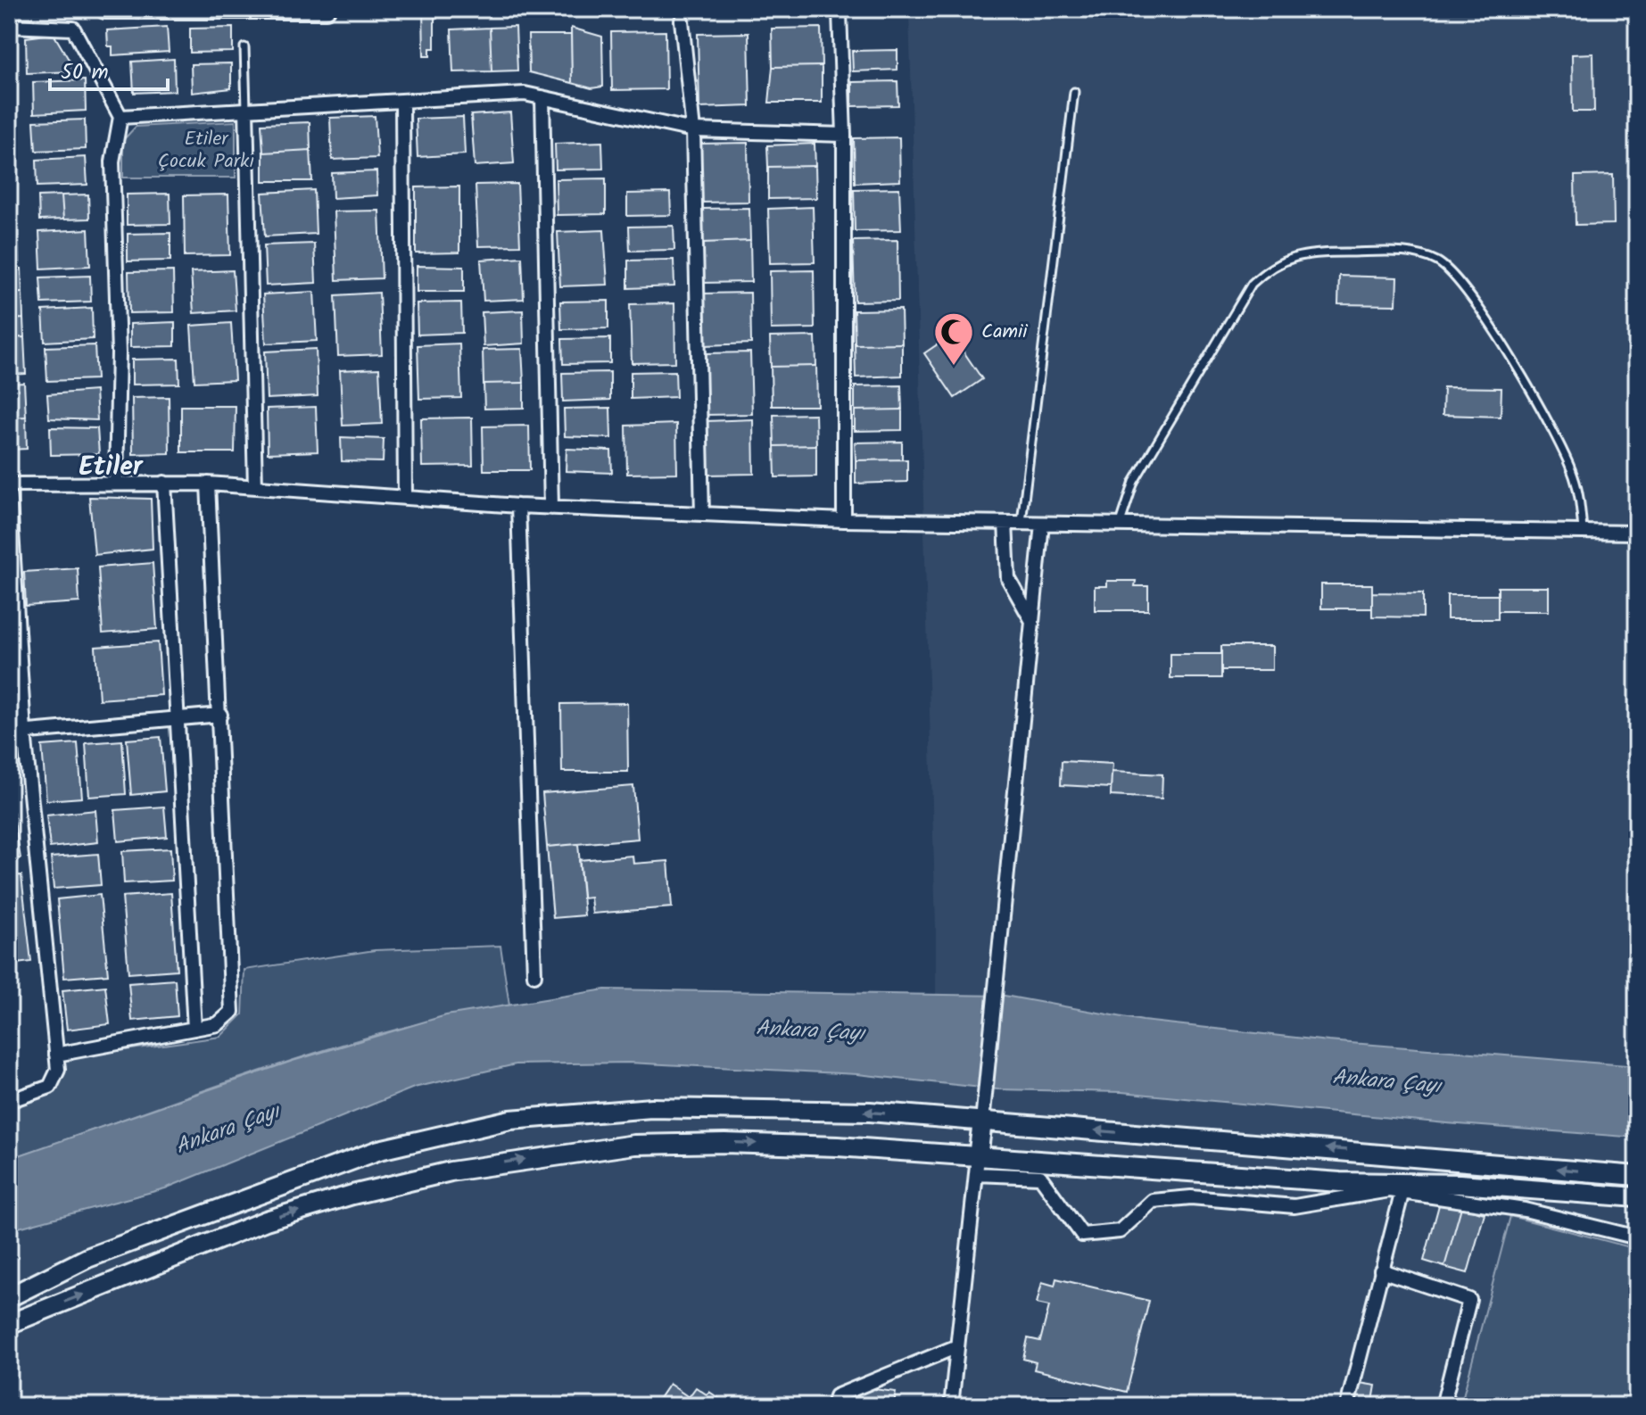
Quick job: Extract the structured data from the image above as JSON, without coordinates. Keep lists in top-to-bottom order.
{
  "districts": ["Etiler"],
  "water": ["Ankara Çayı"],
  "parks": ["Etiler Çocuk Parkı"],
  "places": {
    "mosque": ["Camii"]
  },
  "scale_bar": "50 m"
}
